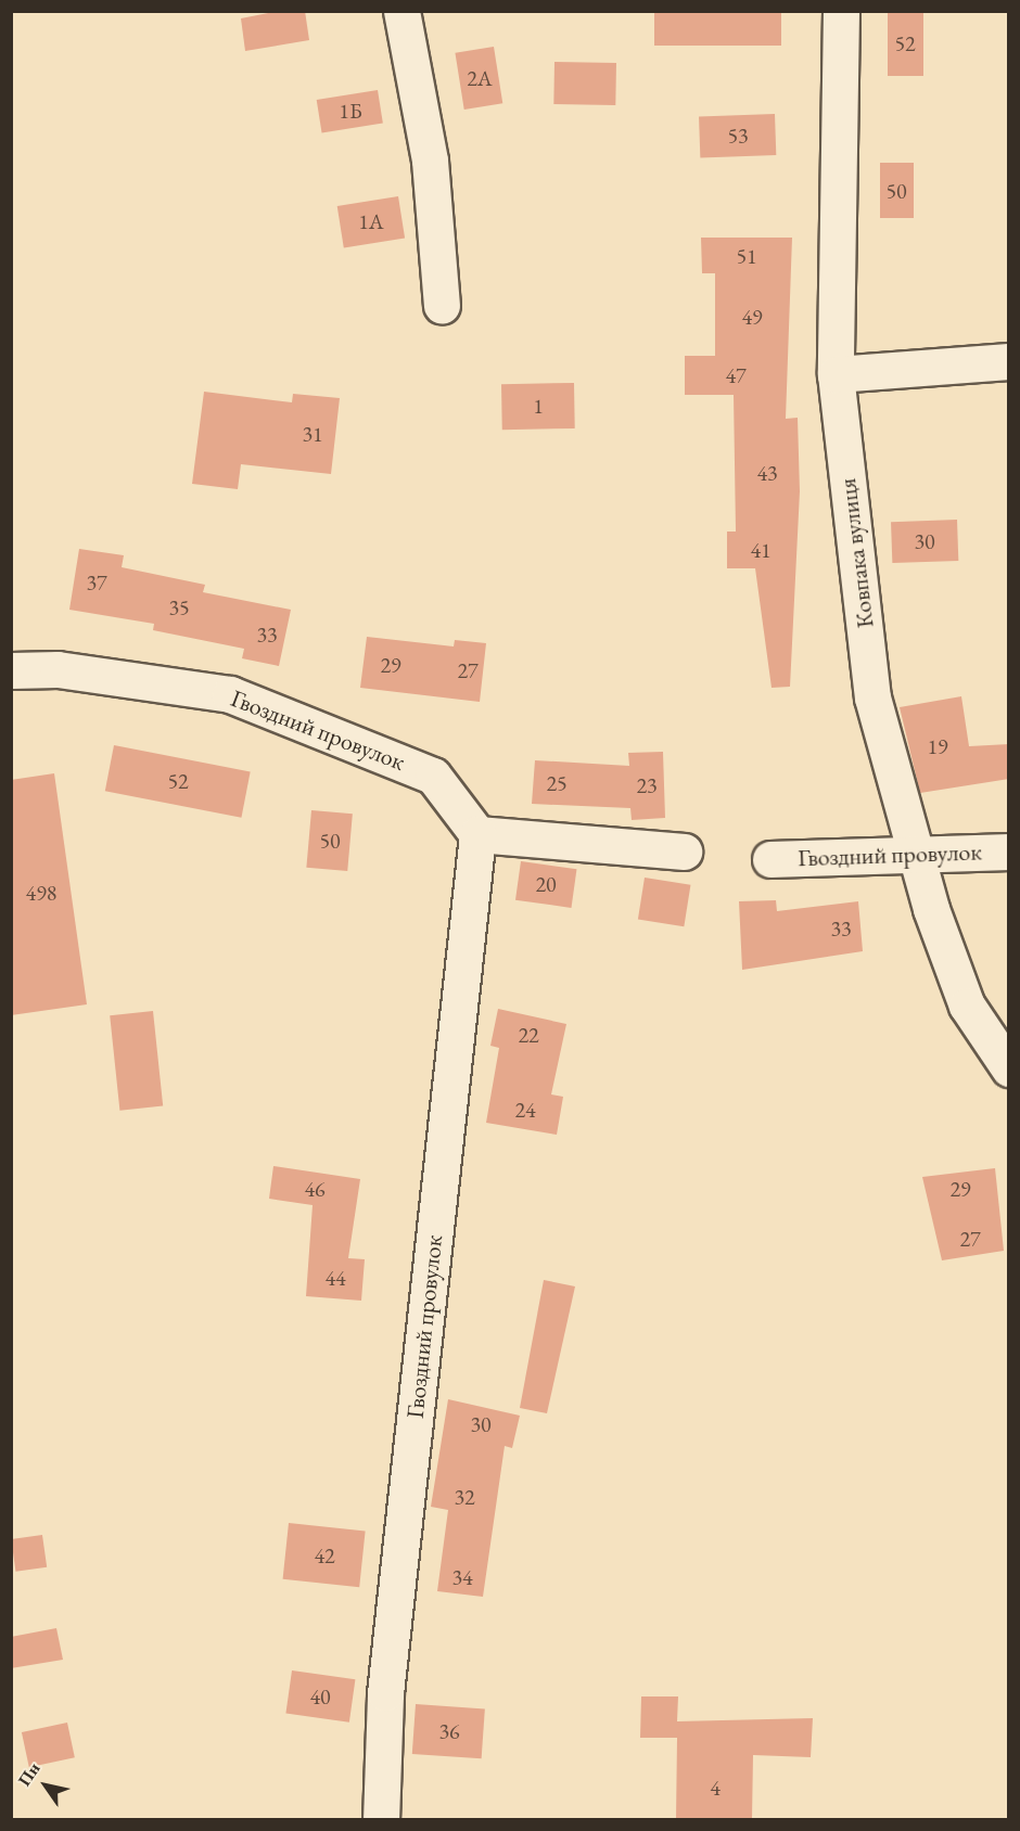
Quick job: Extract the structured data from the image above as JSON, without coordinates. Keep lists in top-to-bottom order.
{
  "streets": {
    "street": ["Ковпака вулиця", "Гвоздний провулок"]
  },
  "crossings": [
    ["Ковпака вулиця", "Гвоздний провулок"]
  ],
  "house_numbers": [
    "52",
    "2А",
    "1Б",
    "53",
    "50",
    "1А",
    "51",
    "49",
    "47",
    "1",
    "31",
    "43",
    "30",
    "41",
    "37",
    "35",
    "33",
    "29",
    "27",
    "19",
    "52",
    "25",
    "23",
    "50",
    "20",
    "498",
    "33",
    "22",
    "24",
    "46",
    "29",
    "27",
    "44",
    "30",
    "32",
    "42",
    "34",
    "40",
    "36",
    "4"
  ],
  "north": "top left"
}
